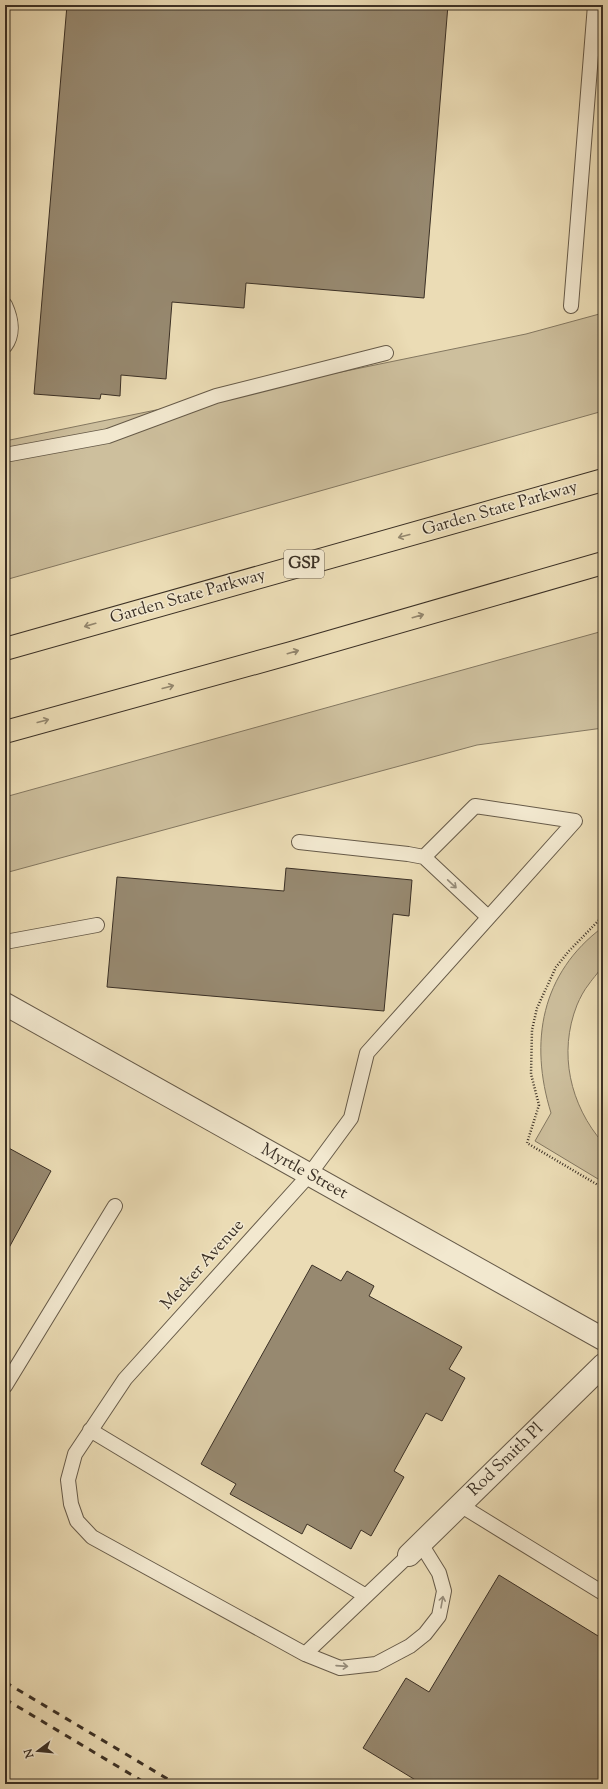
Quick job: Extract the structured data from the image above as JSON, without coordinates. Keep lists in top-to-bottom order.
{
  "streets": {
    "highway": ["Garden State Parkway", "GSP"],
    "street": ["Myrtle Street", "Rod Smith Pl"],
    "lane": ["Meeker Avenue"]
  },
  "crossings": [
    ["Myrtle Street", "Meeker Avenue"],
    ["Meeker Avenue", "Rod Smith Pl"]
  ],
  "north": "left"
}
